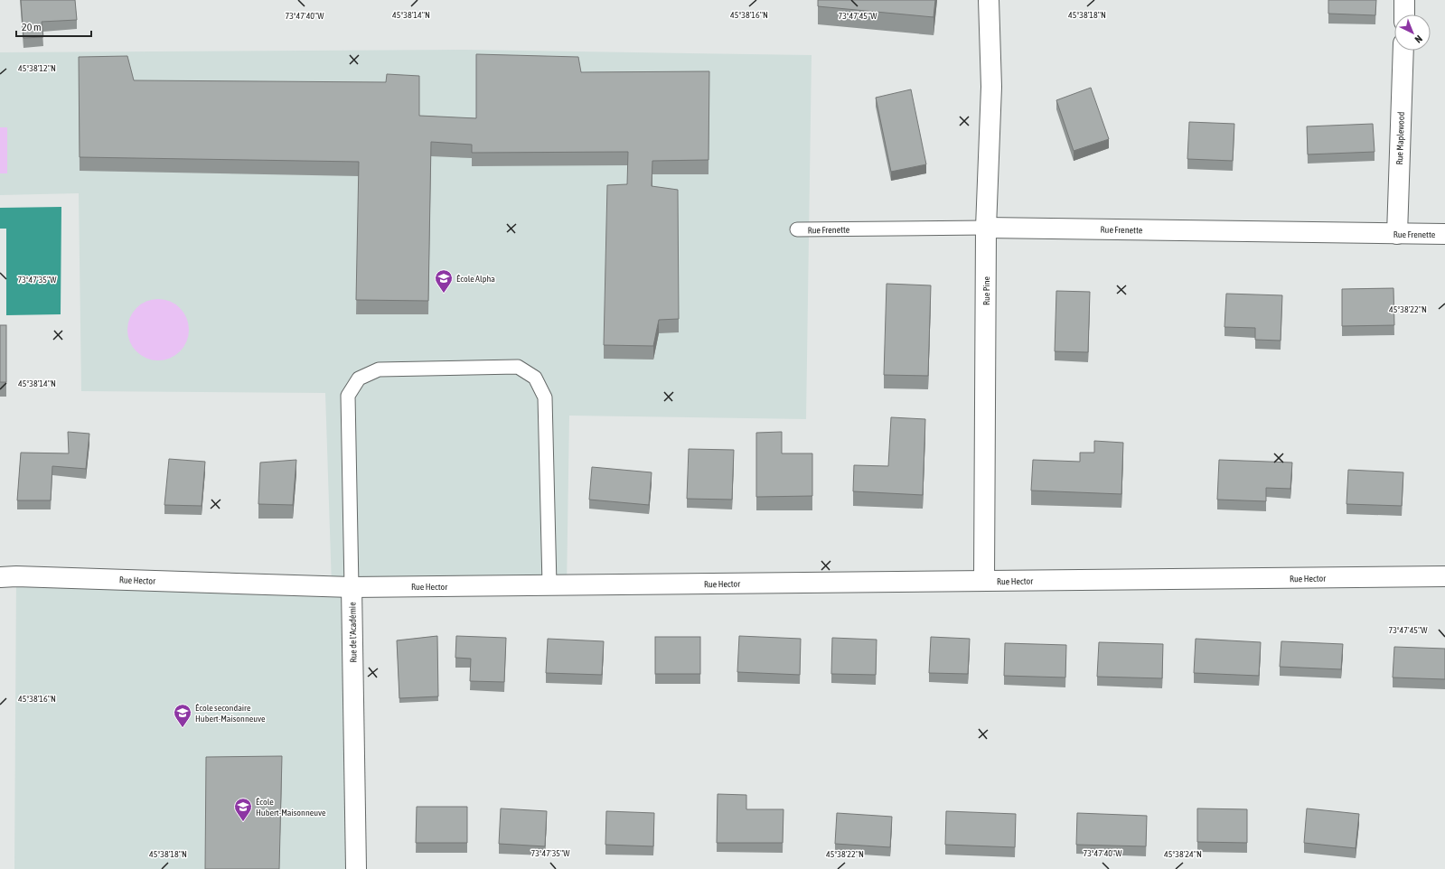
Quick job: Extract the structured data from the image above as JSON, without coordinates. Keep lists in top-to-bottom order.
{
  "streets": {
    "street": [
      "Rue Maplewood",
      "Rue Frenette",
      "Rue Pine",
      "Rue Hector",
      "Rue de l'Académie"
    ]
  },
  "crossings": [
    ["Rue Maplewood", "Rue Frenette"],
    ["Rue Frenette", "Rue Pine"],
    ["Rue Pine", "Rue Hector"],
    ["Rue Hector", "Rue de l'Académie"]
  ],
  "places": {
    "school or university": ["École Alpha", "École secondaire Hubert-Maisonneuve", "École Hubert-Maisonneuve"]
  },
  "scale_bar": "20 m",
  "north": "bottom right",
  "coordinates": [
    "45°38'14\"N",
    "45°38'16\"N",
    "45°38'18\"N",
    "73°47'40\"W",
    "73°47'45\"W",
    "45°38'12\"N",
    "73°47'35\"W",
    "45°38'22\"N",
    "45°38'24\"N"
  ]
}
